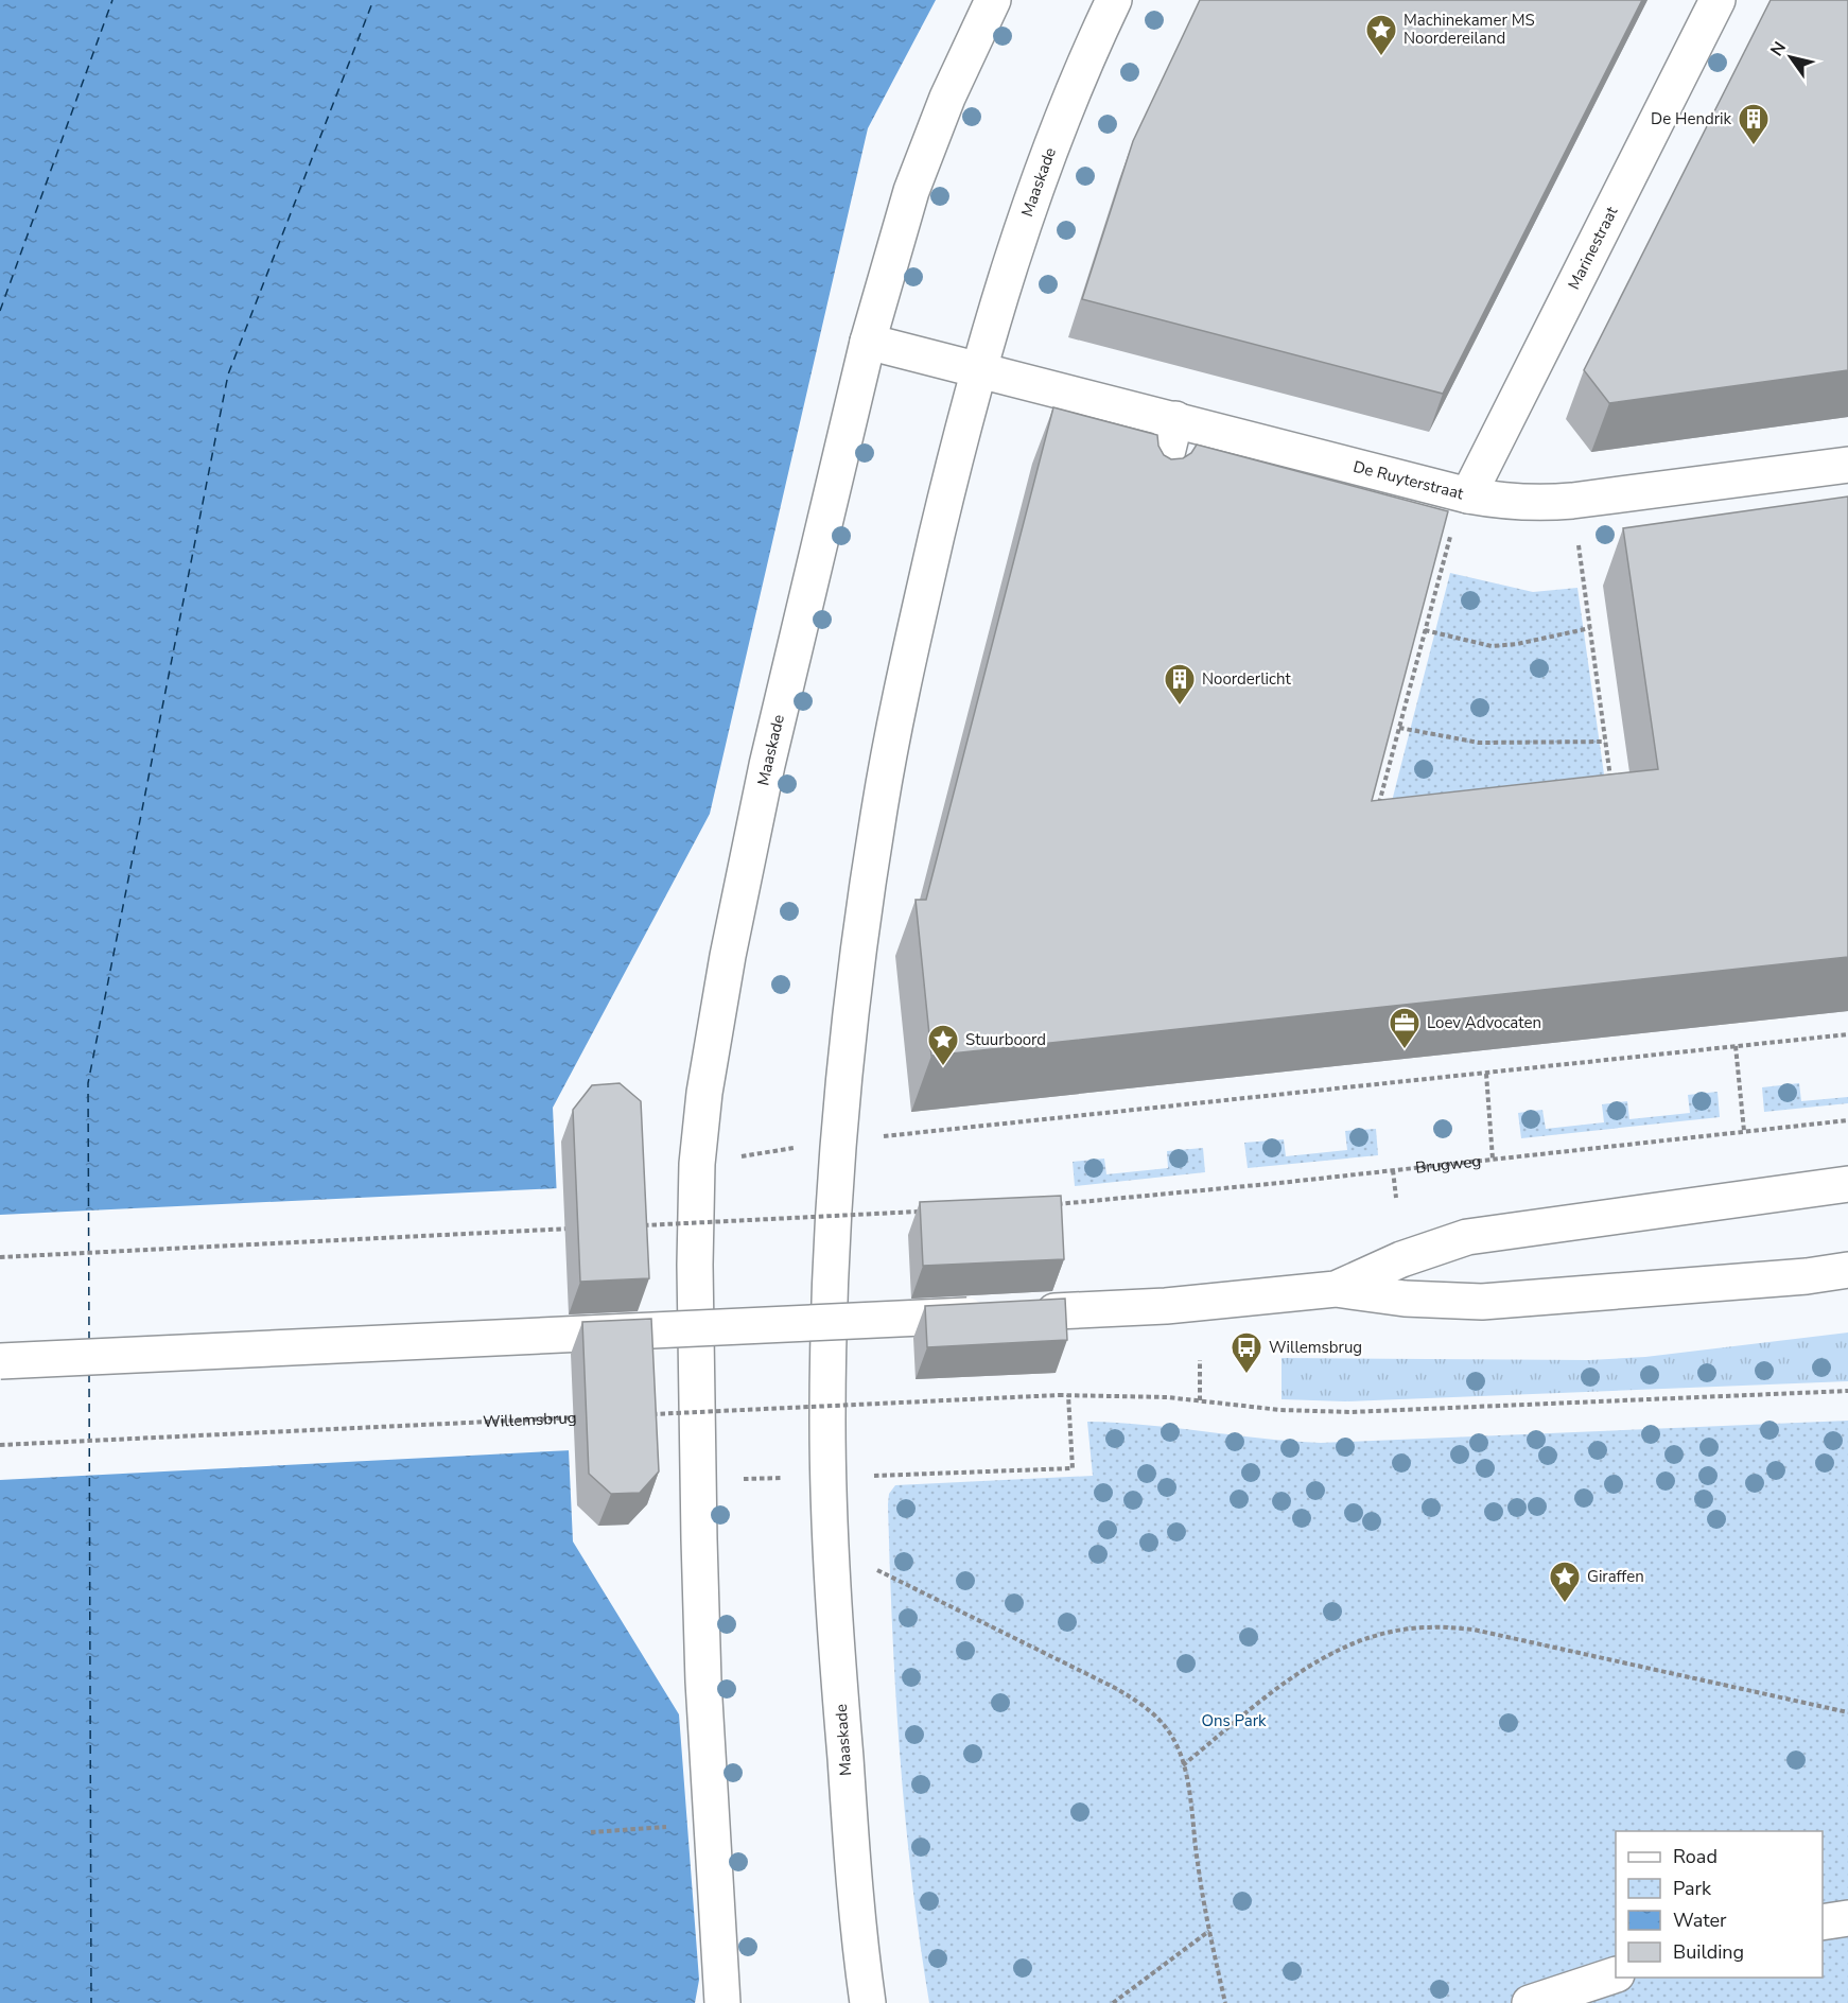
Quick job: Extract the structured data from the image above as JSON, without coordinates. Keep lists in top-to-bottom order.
{
  "streets": {
    "street": ["Maaskade", "Marinestraat", "De Ruyterstraat"],
    "path": ["Brugweg", "Willemsbrug"]
  },
  "crossings": [
    ["Maaskade", "De Ruyterstraat"],
    ["Marinestraat", "De Ruyterstraat"]
  ],
  "parks": ["Ons Park"],
  "places": {
    "place": ["Machinekamer MS Noordereiland", "Stuurboord", "Giraffen"],
    "building": ["De Hendrik", "Noorderlicht"],
    "office": ["Loev Advocaten"],
    "bus stop": ["Willemsbrug"]
  },
  "legend": [
    "Road",
    "Park",
    "Water",
    "Building"
  ],
  "north": "top left"
}
